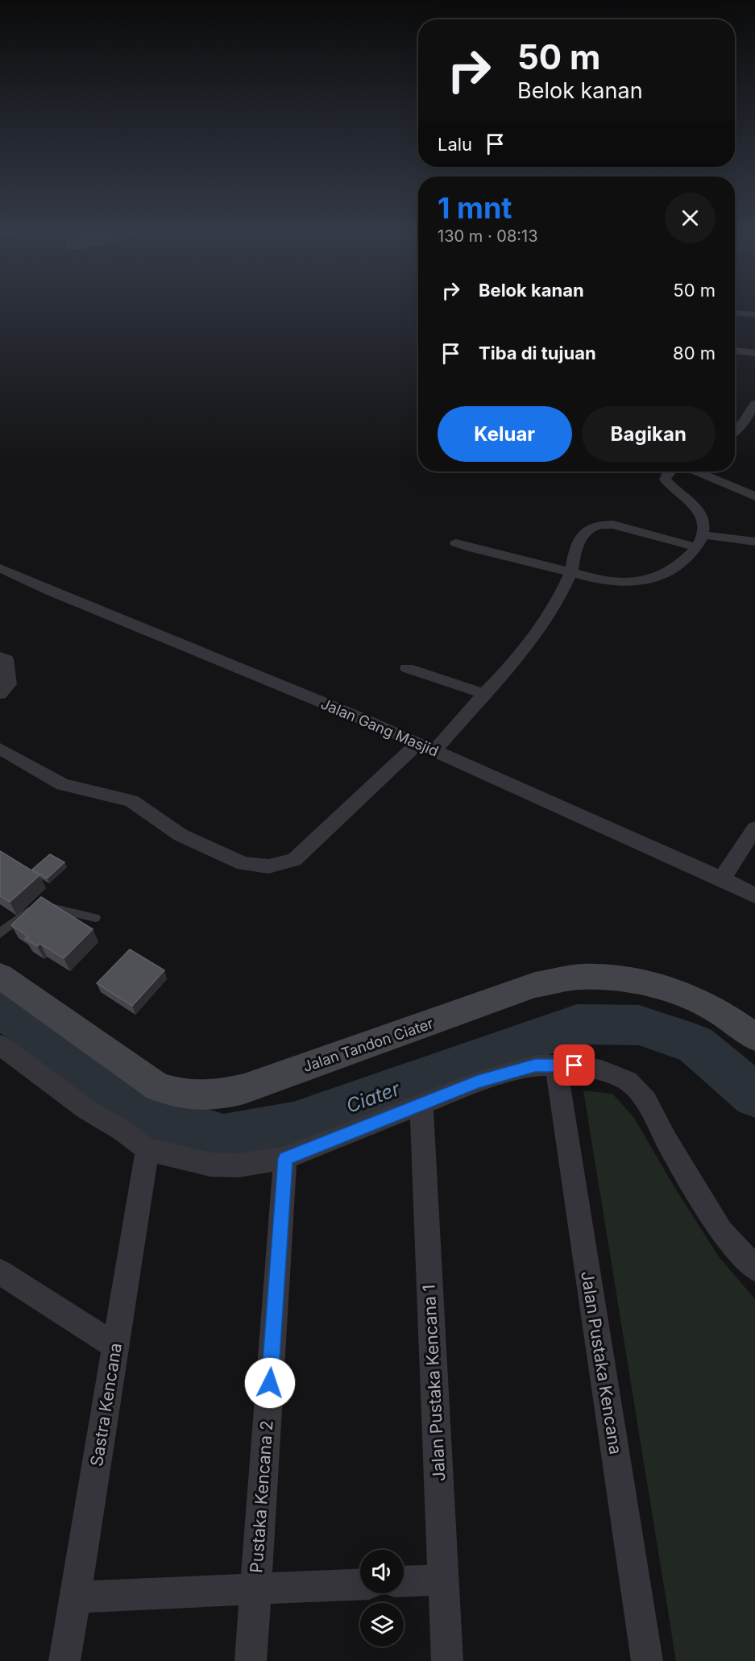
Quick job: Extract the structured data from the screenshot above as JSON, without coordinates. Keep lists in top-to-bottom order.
{
  "streets": {
    "street": [
      "Jalan Gang Masjid",
      "Jalan Tandon Ciater",
      "Jalan Pustaka Kencana",
      "Jalan Pustaka Kencana 1",
      "Sastra Kencana",
      "Pustaka Kencana 2"
    ]
  },
  "water": ["Ciater"],
  "page": {
    "turn": ["50 m", "Belok kanan"],
    "then": "Lalu",
    "heading": ["1 mnt", "130 m · 08:13"],
    "list": [
      {
        "name": "Belok kanan",
        "value": "50 m"
      },
      {
        "name": "Tiba di tujuan",
        "value": "80 m"
      }
    ],
    "buttons": ["Keluar", "Bagikan"]
  }
}
